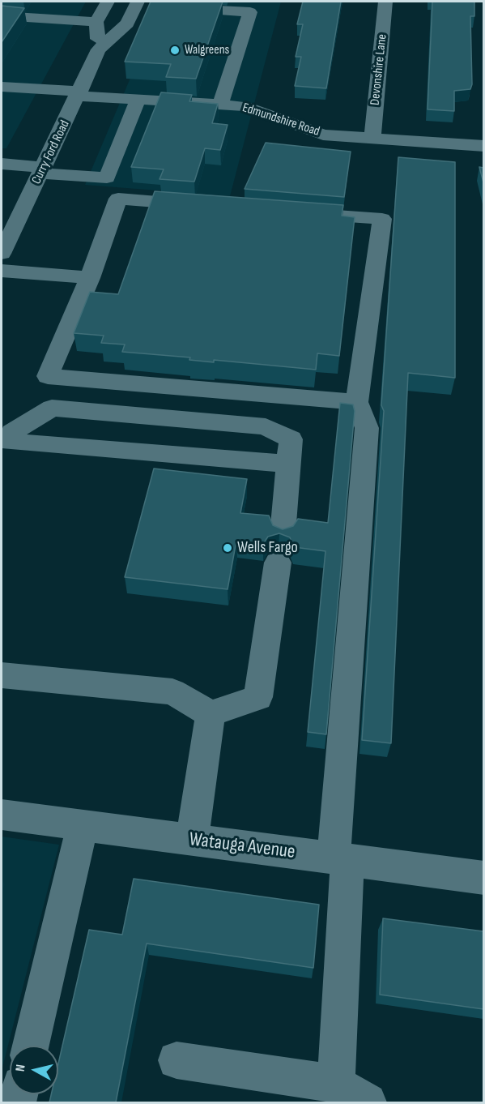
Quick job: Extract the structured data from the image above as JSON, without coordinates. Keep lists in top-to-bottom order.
{
  "streets": {
    "street": [
      "Devonshire Lane",
      "Edmundshire Road",
      "Curry Ford Road",
      "Watauga Avenue"
    ]
  },
  "crossings": [
    ["Devonshire Lane", "Edmundshire Road"],
    ["Edmundshire Road", "Curry Ford Road"]
  ],
  "places": ["Walgreens", "Wells Fargo"],
  "north": "left"
}
